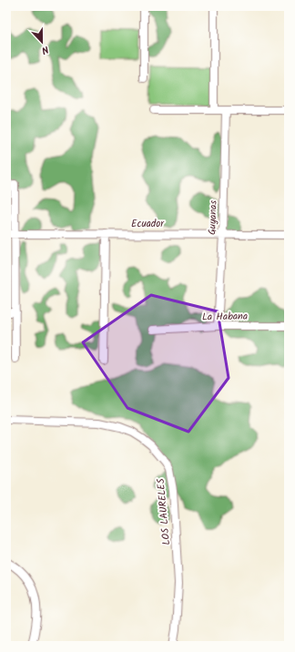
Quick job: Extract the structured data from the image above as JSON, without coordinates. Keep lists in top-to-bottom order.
{
  "streets": {
    "street": [
      "Guyanas",
      "Ecuador",
      "La Habana",
      "LOS LAURELES"
    ]
  },
  "crossings": [
    ["Guyanas", "Ecuador"],
    ["Guyanas", "La Habana"]
  ],
  "north": "bottom"
}
